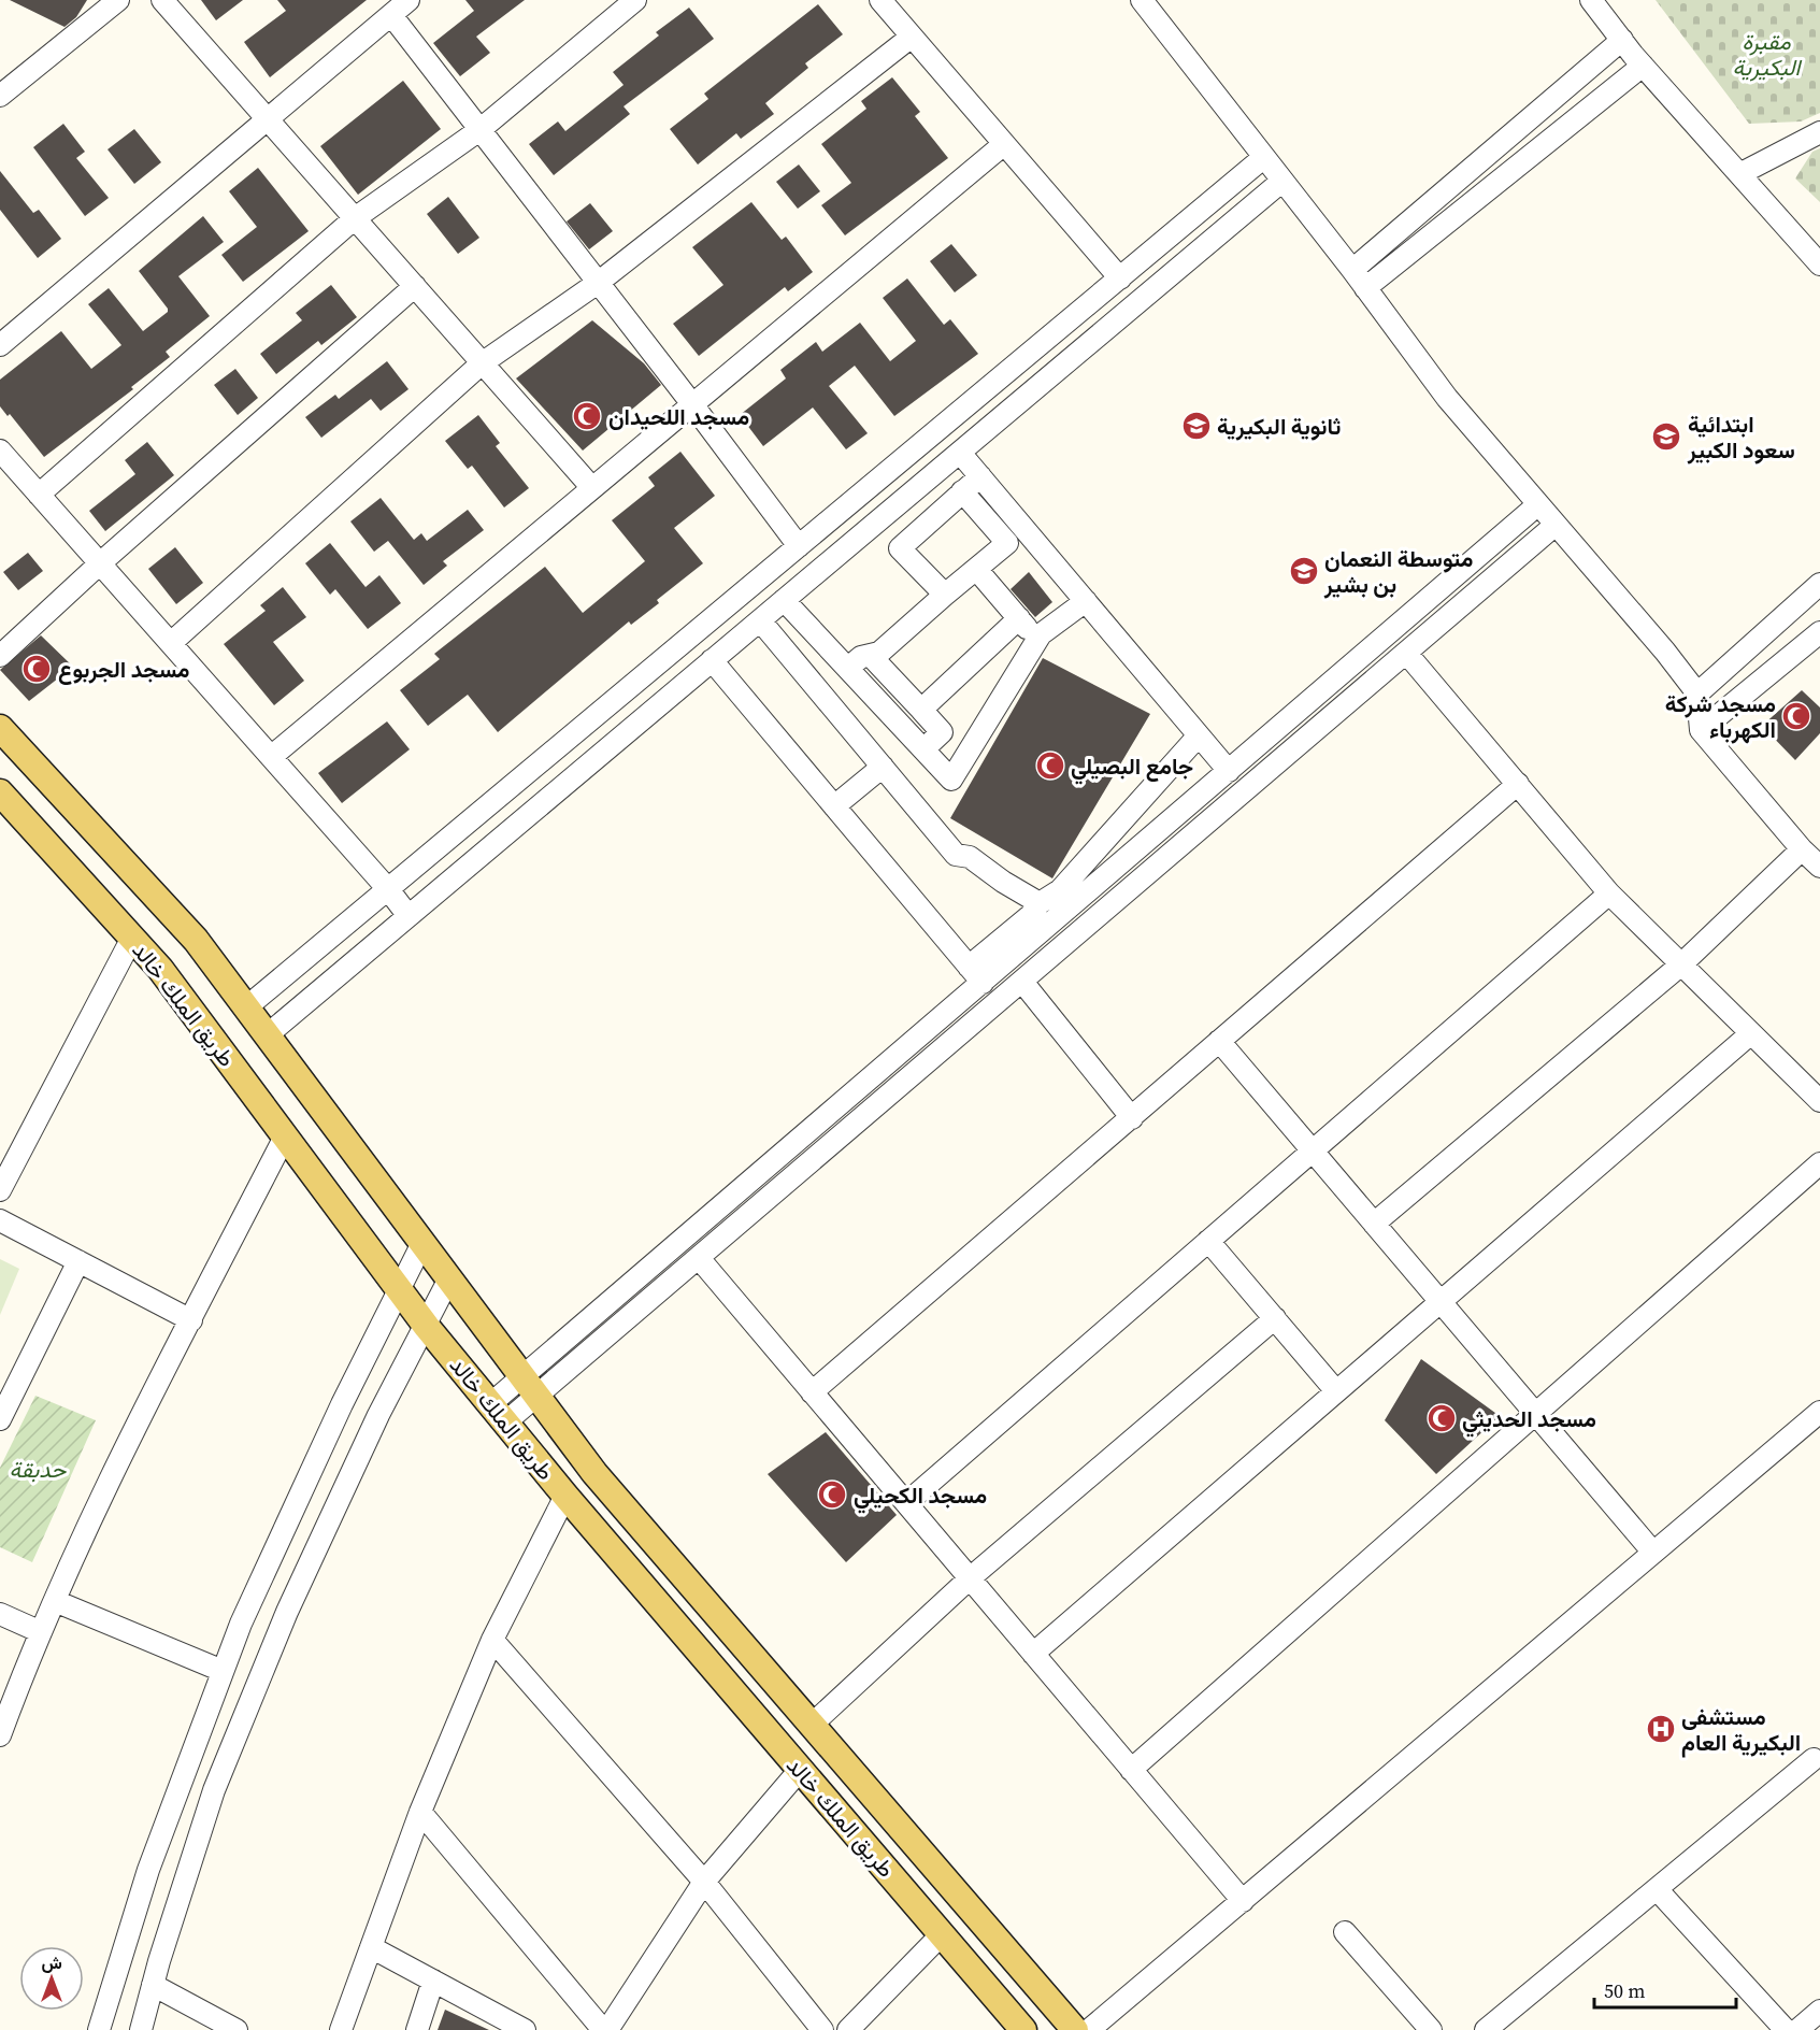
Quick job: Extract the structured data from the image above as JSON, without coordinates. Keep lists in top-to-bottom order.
{
  "streets": {
    "main road": ["طريق الملك خالد"]
  },
  "parks": ["مقبرة البكيرية", "حدبقة"],
  "places": {
    "mosque": [
      "مسجد اللحيدان",
      "مسجد الجربوع",
      "مسجد شركة الكهرباء",
      "جامع البصيلي",
      "مسجد الحديثي",
      "مسجد الكحيلي"
    ],
    "school or university": ["ثانوية البكيرية", "ابتدائية سعود الكبير", "متوسطة النعمان بن بشير"],
    "hospital": ["مستشفى البكيرية العام"]
  },
  "scale_bar": "50 m",
  "north": "top"
}
